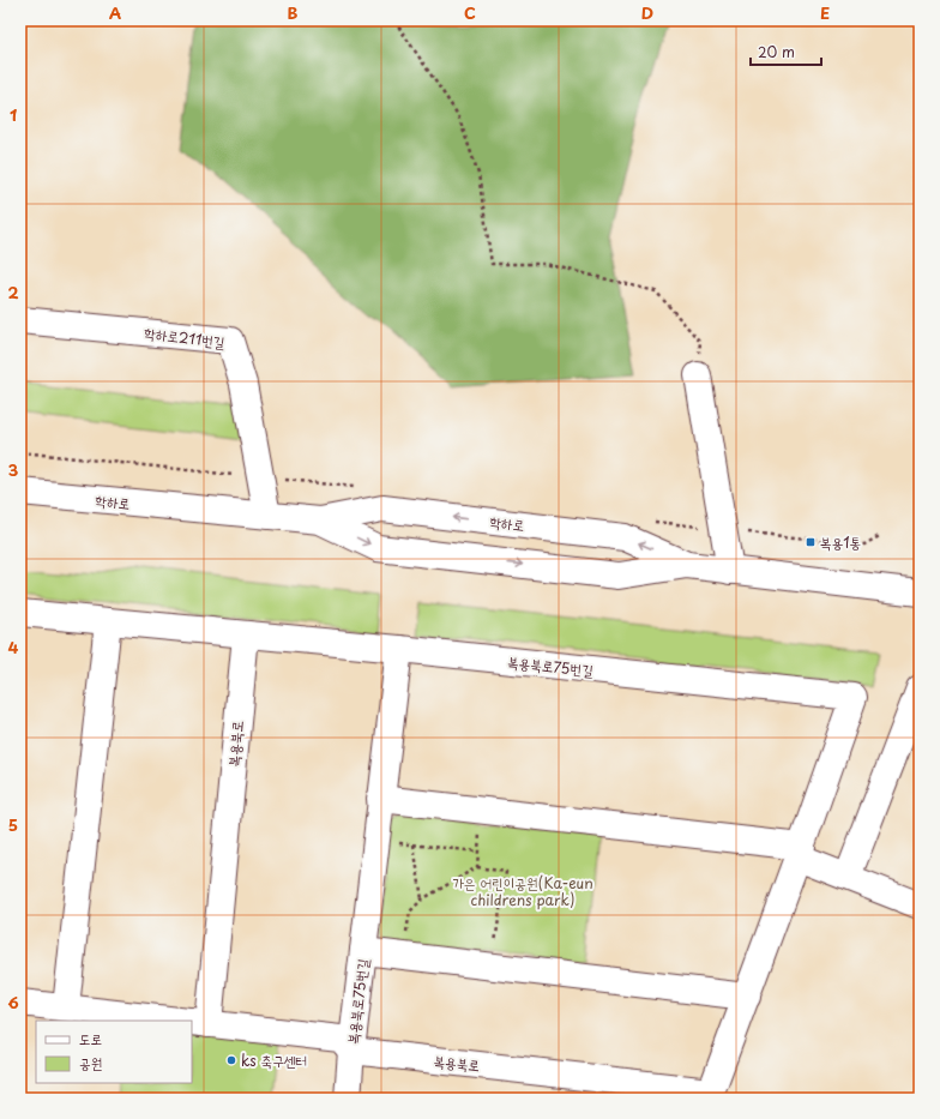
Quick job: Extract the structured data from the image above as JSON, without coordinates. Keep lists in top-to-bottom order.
{
  "streets": {
    "street": [
      "학하로211번길",
      "학하로",
      "복용북로75번길",
      "복용북로"
    ]
  },
  "crossings": [
    ["학하로211번길", "학하로"],
    ["복용북로75번길", "복용북로"]
  ],
  "parks": ["가은 어린이공원(Ka-eun childrens park)"],
  "places": {
    "transit": ["복용1통"],
    "other": ["ks 축구센터"]
  },
  "legend": ["도로", "공원"],
  "scale_bar": "20 m",
  "grid": {
    "columns": [
      "A",
      "B",
      "C",
      "D",
      "E"
    ],
    "rows": [
      "1",
      "2",
      "3",
      "4",
      "5",
      "6"
    ]
  }
}
